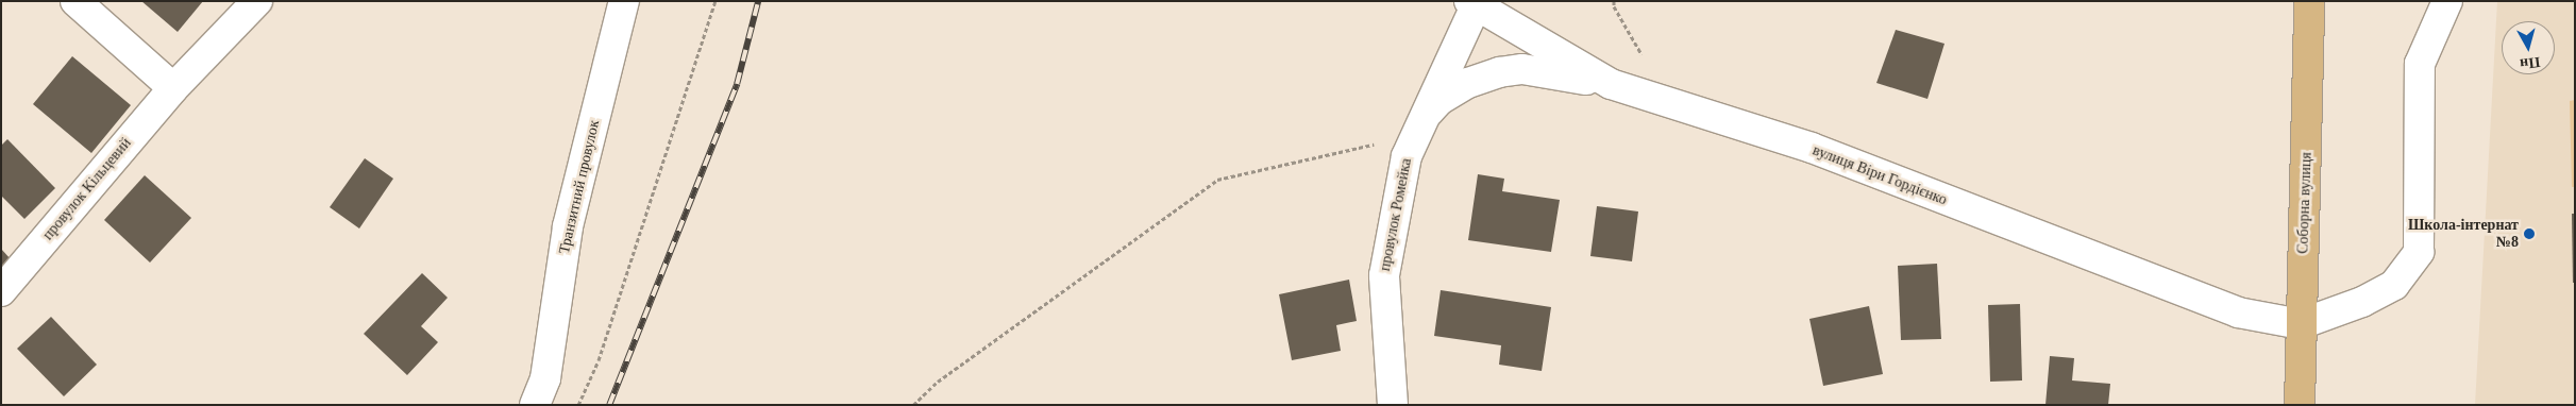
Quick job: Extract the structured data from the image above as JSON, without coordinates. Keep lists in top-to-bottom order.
{
  "streets": {
    "main road": ["Соборна вулиця"],
    "street": [
      "вулиця Віри Гордієнко",
      "Транзитний провулок",
      "провулок Кільцевий",
      "провулок Ромейка"
    ]
  },
  "crossings": [
    ["вулиця Віри Гордієнко", "Соборна вулиця"],
    ["вулиця Віри Гордієнко", "провулок Ромейка"]
  ],
  "places": ["Школа-інтернат №8"],
  "north": "bottom"
}
